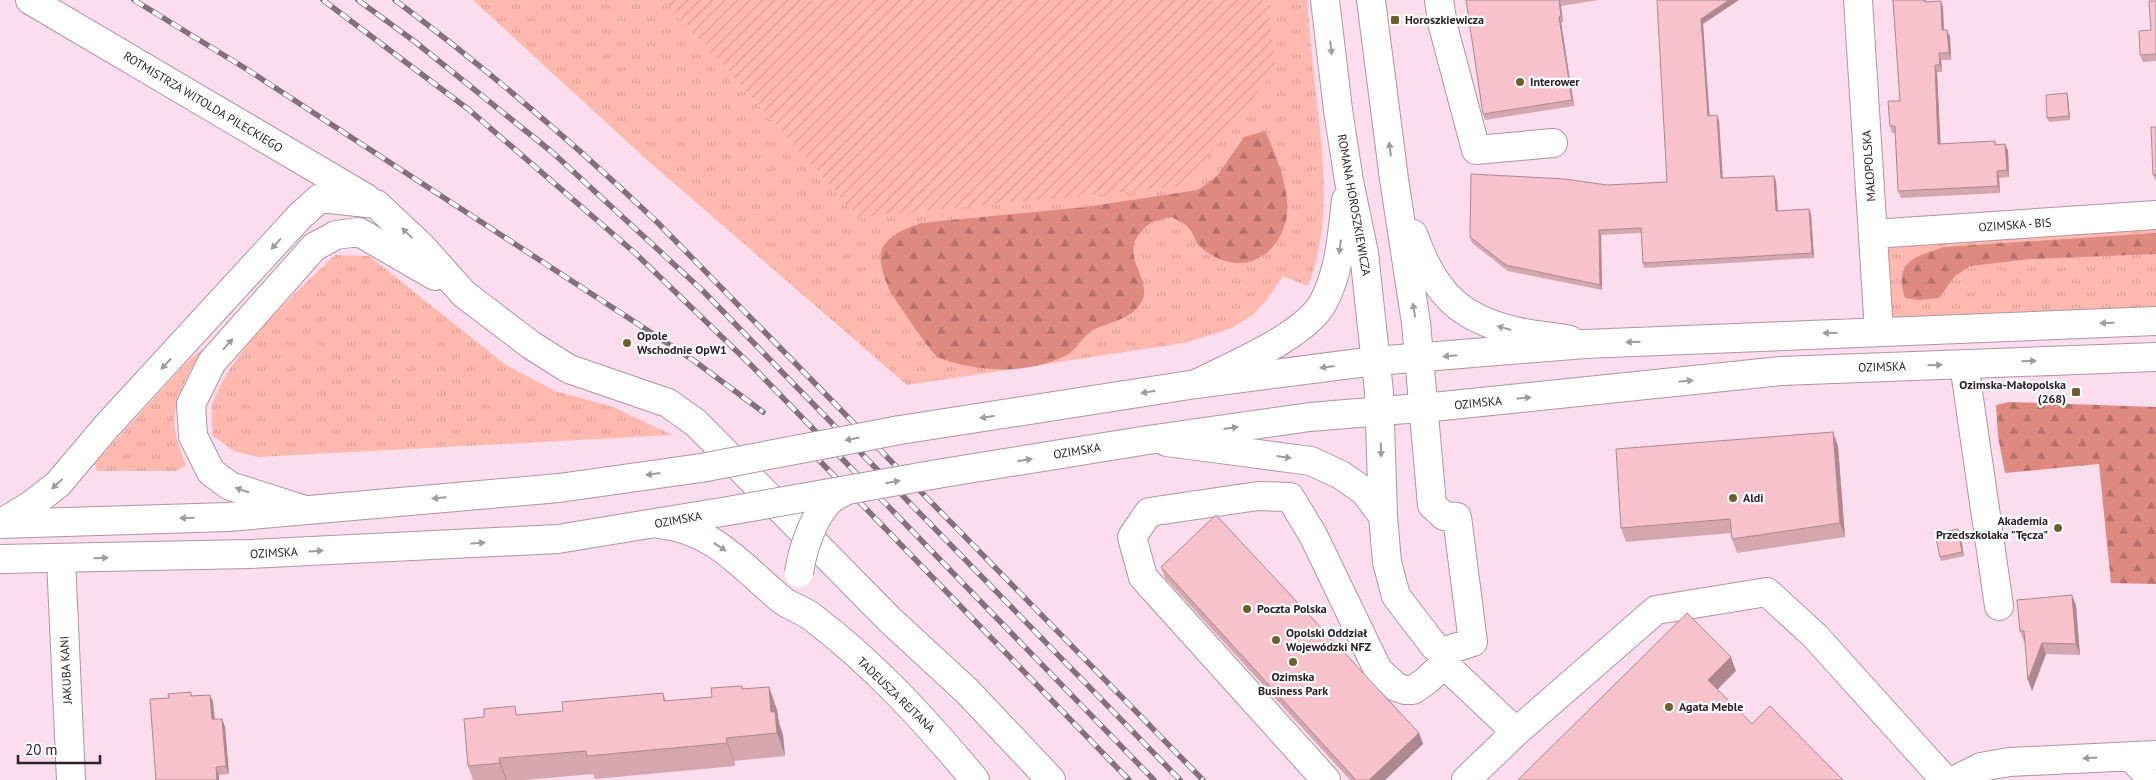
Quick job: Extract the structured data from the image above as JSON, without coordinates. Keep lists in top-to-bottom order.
{
  "streets": {
    "street": [
      "ROTMISTRZA WITOLDA PILECKIEGO",
      "MAŁOPOLSKA",
      "ROMANA HOROSZKIEWICZA",
      "OZIMSKA - BIS",
      "OZIMSKA",
      "JAKUBA KANI",
      "TADEUSZA REJTANA"
    ]
  },
  "crossings": [
    ["MAŁOPOLSKA", "OZIMSKA - BIS"],
    ["ROMANA HOROSZKIEWICZA", "OZIMSKA"],
    ["OZIMSKA", "JAKUBA KANI"],
    ["OZIMSKA", "TADEUSZA REJTANA"]
  ],
  "places": {
    "transit": ["Horoszkiewicza", "Ozimska-Małopolska (268)"],
    "other": [
      "Interower",
      "Opole Wschodnie OpW1",
      "Aldi",
      "Akademia Przedszkolaka \"Tęcza\"",
      "Poczta Polska",
      "Opolski Oddział Wojewódzki NFZ",
      "Ozimska Business Park",
      "Agata Meble"
    ]
  },
  "scale_bar": "20 m"
}
